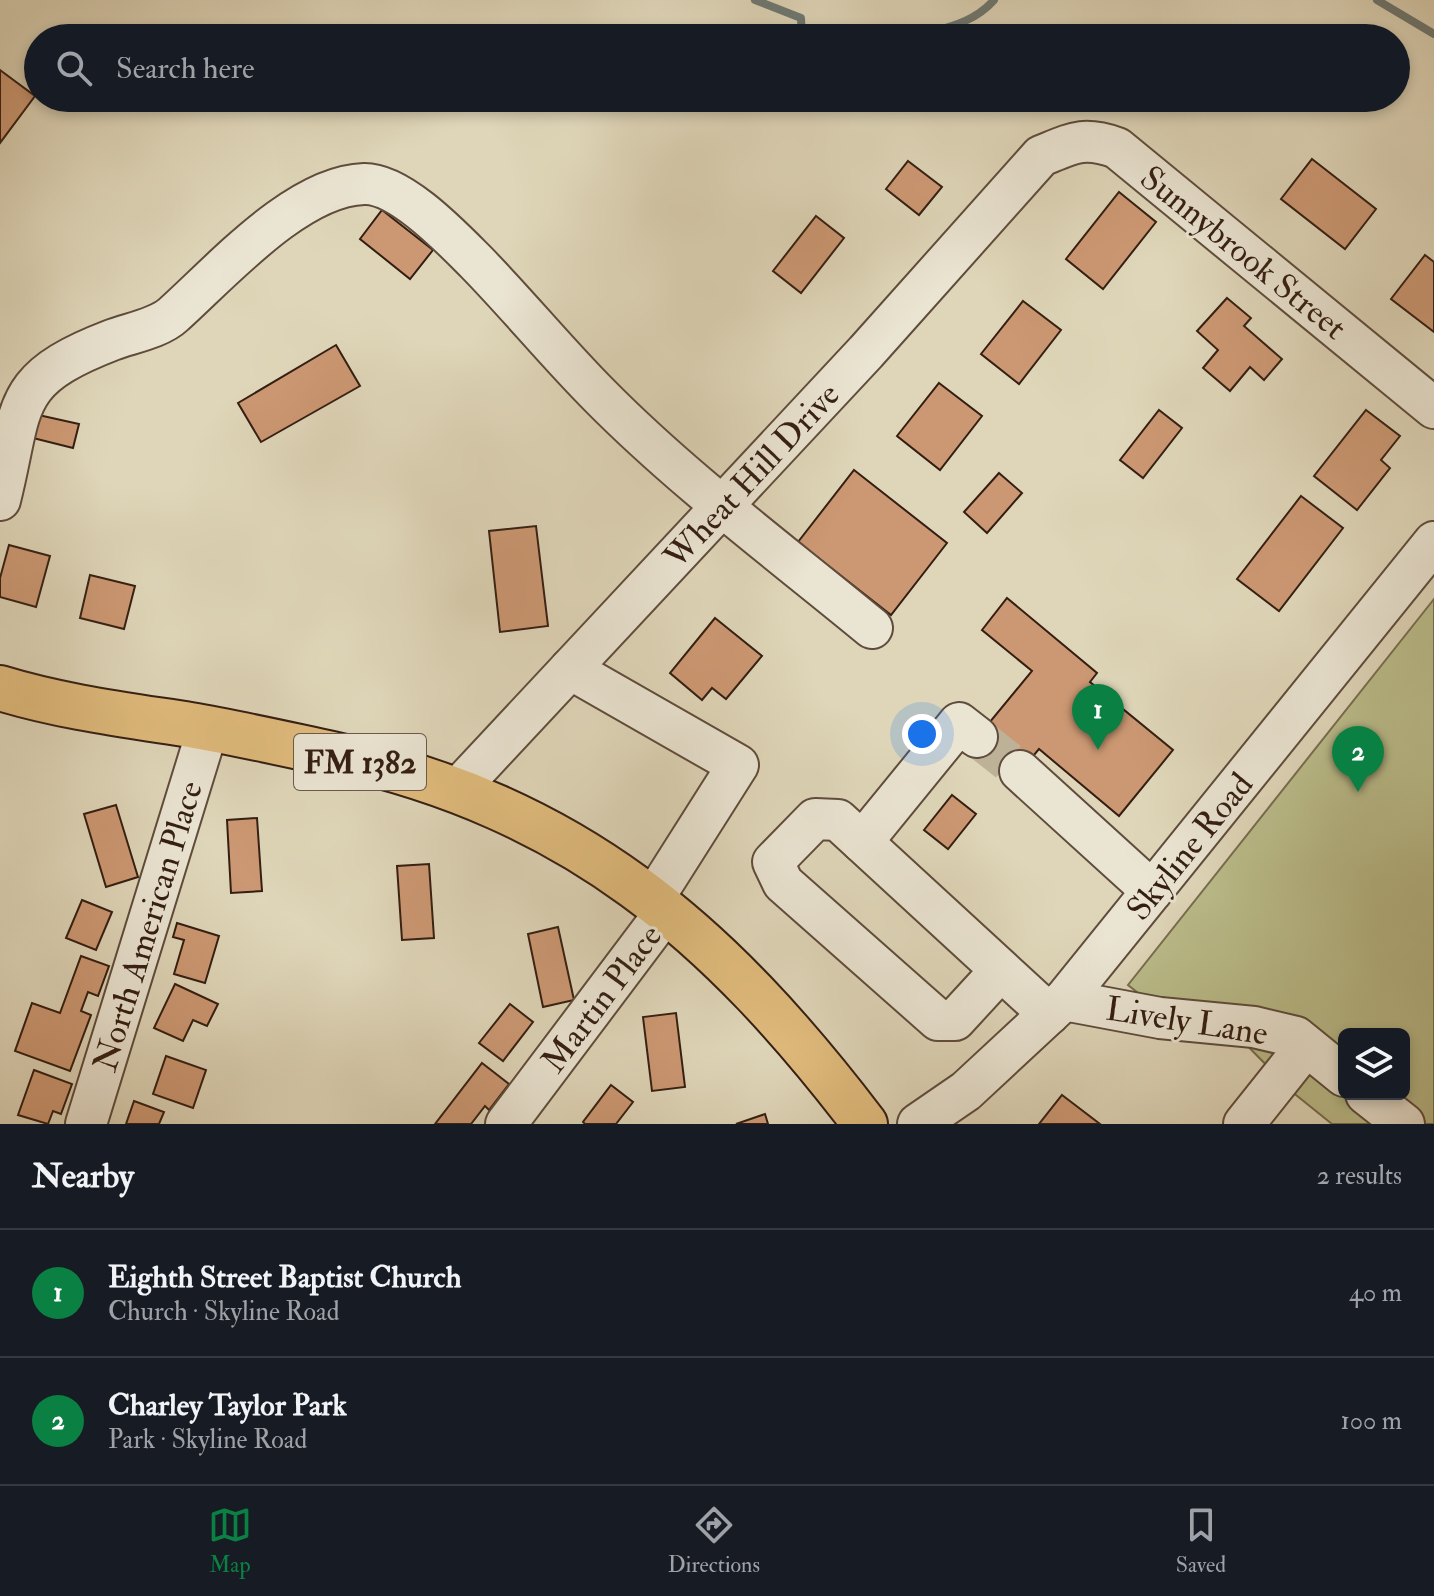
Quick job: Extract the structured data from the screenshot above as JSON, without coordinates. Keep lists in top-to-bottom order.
{
  "streets": {
    "main road": ["FM 1382"],
    "street": [
      "Sunnybrook Street",
      "Wheat Hill Drive",
      "Skyline Road",
      "North American Place",
      "Martin Place",
      "Lively Lane"
    ]
  },
  "crossings": [
    ["Sunnybrook Street", "Wheat Hill Drive"],
    ["Wheat Hill Drive", "FM 1382"],
    ["Wheat Hill Drive", "Martin Place"],
    ["FM 1382", "North American Place"],
    ["FM 1382", "Martin Place"],
    ["Skyline Road", "Lively Lane"]
  ],
  "page": {
    "search": "Search here",
    "pins": ["1", "2"],
    "heading": ["Nearby", "2 results"],
    "list": [
      {
        "mark": "1",
        "name": "Eighth Street Baptist Church",
        "note": "Church · Skyline Road",
        "value": "40 m"
      },
      {
        "mark": "2",
        "name": "Charley Taylor Park",
        "note": "Park · Skyline Road",
        "value": "100 m"
      }
    ],
    "nav": ["Map", "Directions", "Saved"]
  }
}
